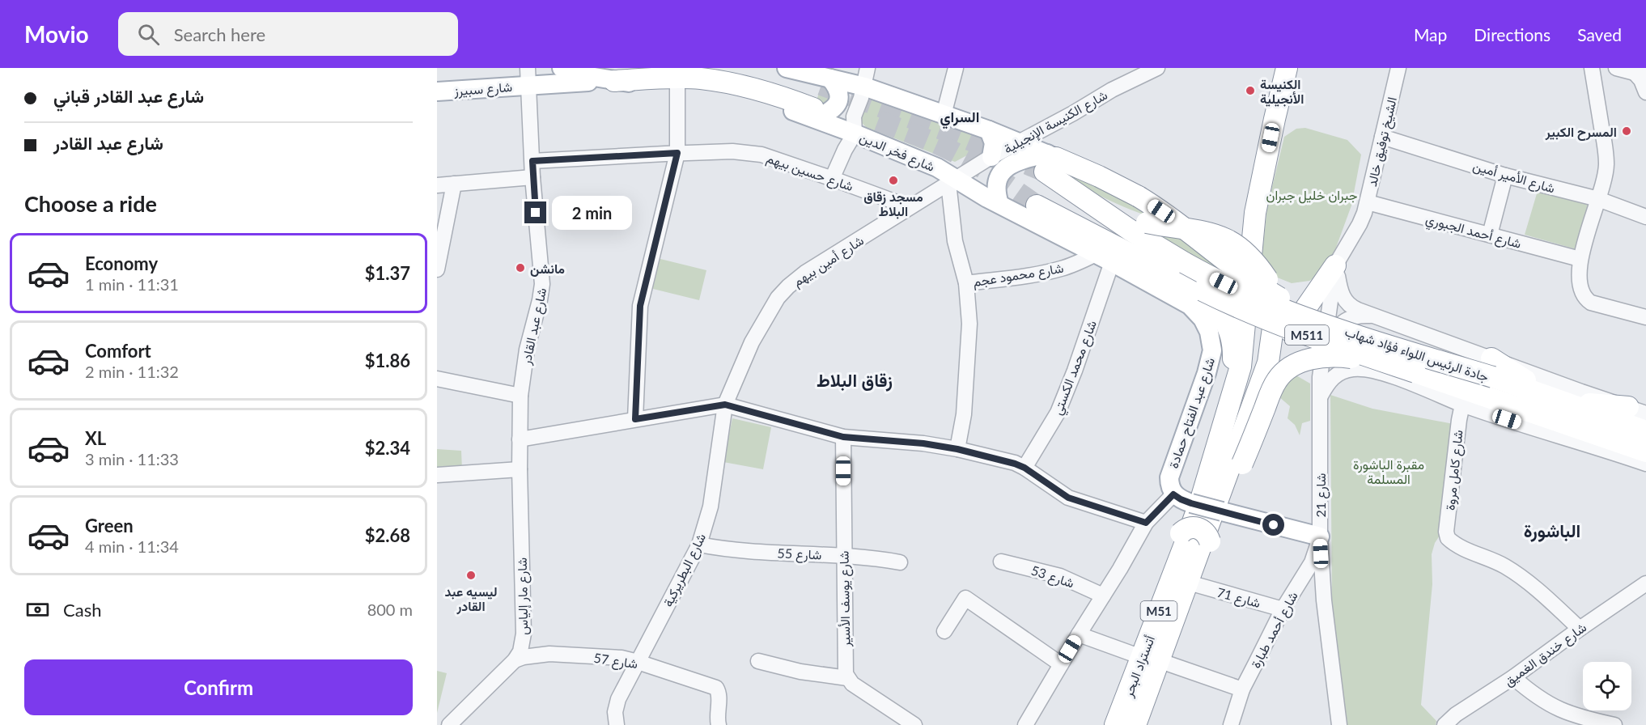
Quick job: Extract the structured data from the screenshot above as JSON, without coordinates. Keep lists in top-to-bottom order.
{
  "streets": {
    "highway": [
      "M511",
      "جادة الرئيس اللواء فؤاد شهاب",
      "M51",
      "أتستراد البحر"
    ],
    "main road": ["شارع سبيرز", "شارع فخر الدين", "شارع عبد الفتاح حمادة"],
    "street": [
      "شارع الكنيسة الإنجيلية",
      "الشيخ توفيق خالد",
      "شارع حسين بيهم",
      "شارع الأمير أمين",
      "شارع أحمد الجبوري",
      "شارع أمين بيهم",
      "شارع محمود عجم",
      "شارع عبد القادر",
      "شارع محمد الكستي",
      "شارع كامل مروة",
      "شارع 21",
      "شارع 55",
      "شارع البطريركية",
      "شارع 53",
      "شارع مار إلياس",
      "شارع 71",
      "شارع يوسف الأسير",
      "شارع أحمد طبارة",
      "شارع خندق الغميق",
      "شارع 57"
    ]
  },
  "crossings": [
    ["شارع سبيرز", "شارع عبد القادر"],
    ["شارع الكنيسة الإنجيلية", "شارع فخر الدين"],
    ["شارع الكنيسة الإنجيلية", "شارع أمين بيهم"],
    ["الشيخ توفيق خالد", "شارع الأمير أمين"],
    ["الشيخ توفيق خالد", "شارع أحمد الجبوري"],
    ["الشيخ توفيق خالد", "شارع 21"],
    ["شارع فخر الدين", "شارع أمين بيهم"],
    ["شارع فخر الدين", "شارع محمود عجم"],
    ["شارع فخر الدين", "شارع محمد الكستي"],
    ["شارع فخر الدين", "شارع عبد الفتاح حمادة"],
    ["شارع حسين بيهم", "شارع أمين بيهم"],
    ["شارع حسين بيهم", "شارع عبد القادر"],
    ["شارع أمين بيهم", "شارع البطريركية"],
    ["شارع عبد القادر", "شارع مار إلياس"],
    ["شارع عبد الفتاح حمادة", "M51"],
    ["شارع عبد الفتاح حمادة", "أتستراد البحر"],
    ["شارع كامل مروة", "شارع خندق الغميق"],
    ["شارع 21", "شارع أحمد طبارة"],
    ["شارع 55", "شارع البطريركية"],
    ["شارع 55", "شارع يوسف الأسير"],
    ["شارع البطريركية", "شارع 57"],
    ["شارع مار إلياس", "شارع 57"],
    ["شارع 71", "شارع أحمد طبارة"],
    ["M51", "أتستراد البحر"]
  ],
  "districts": ["السراي", "زقاق البلاط", "الباشورة"],
  "parks": ["جبران خليل جبران", "مقبرة الباشورة المسلمة"],
  "places": [
    "الكنيسة الأنجيلية",
    "المسرح الكبير",
    "مسجد زقاق البلاط",
    "مانشن",
    "لیسیه عبد القادر"
  ],
  "page": {
    "header": "Movio",
    "search": "Search here",
    "nav": ["Map", "Directions", "Saved"],
    "banner": ["شارع عبد القادر قباني", "شارع عبد القادر"],
    "heading": "Choose a ride",
    "bubble": "2 min",
    "list": [
      {
        "name": "Economy",
        "note": "1 min · 11:31",
        "value": "$1.37"
      },
      {
        "name": "Comfort",
        "note": "2 min · 11:32",
        "value": "$1.86"
      },
      {
        "name": "XL",
        "note": "3 min · 11:33",
        "value": "$2.34"
      },
      {
        "name": "Green",
        "note": "4 min · 11:34",
        "value": "$2.68"
      }
    ],
    "pay": ["Cash", "800 m"],
    "buttons": "Confirm"
  }
}
